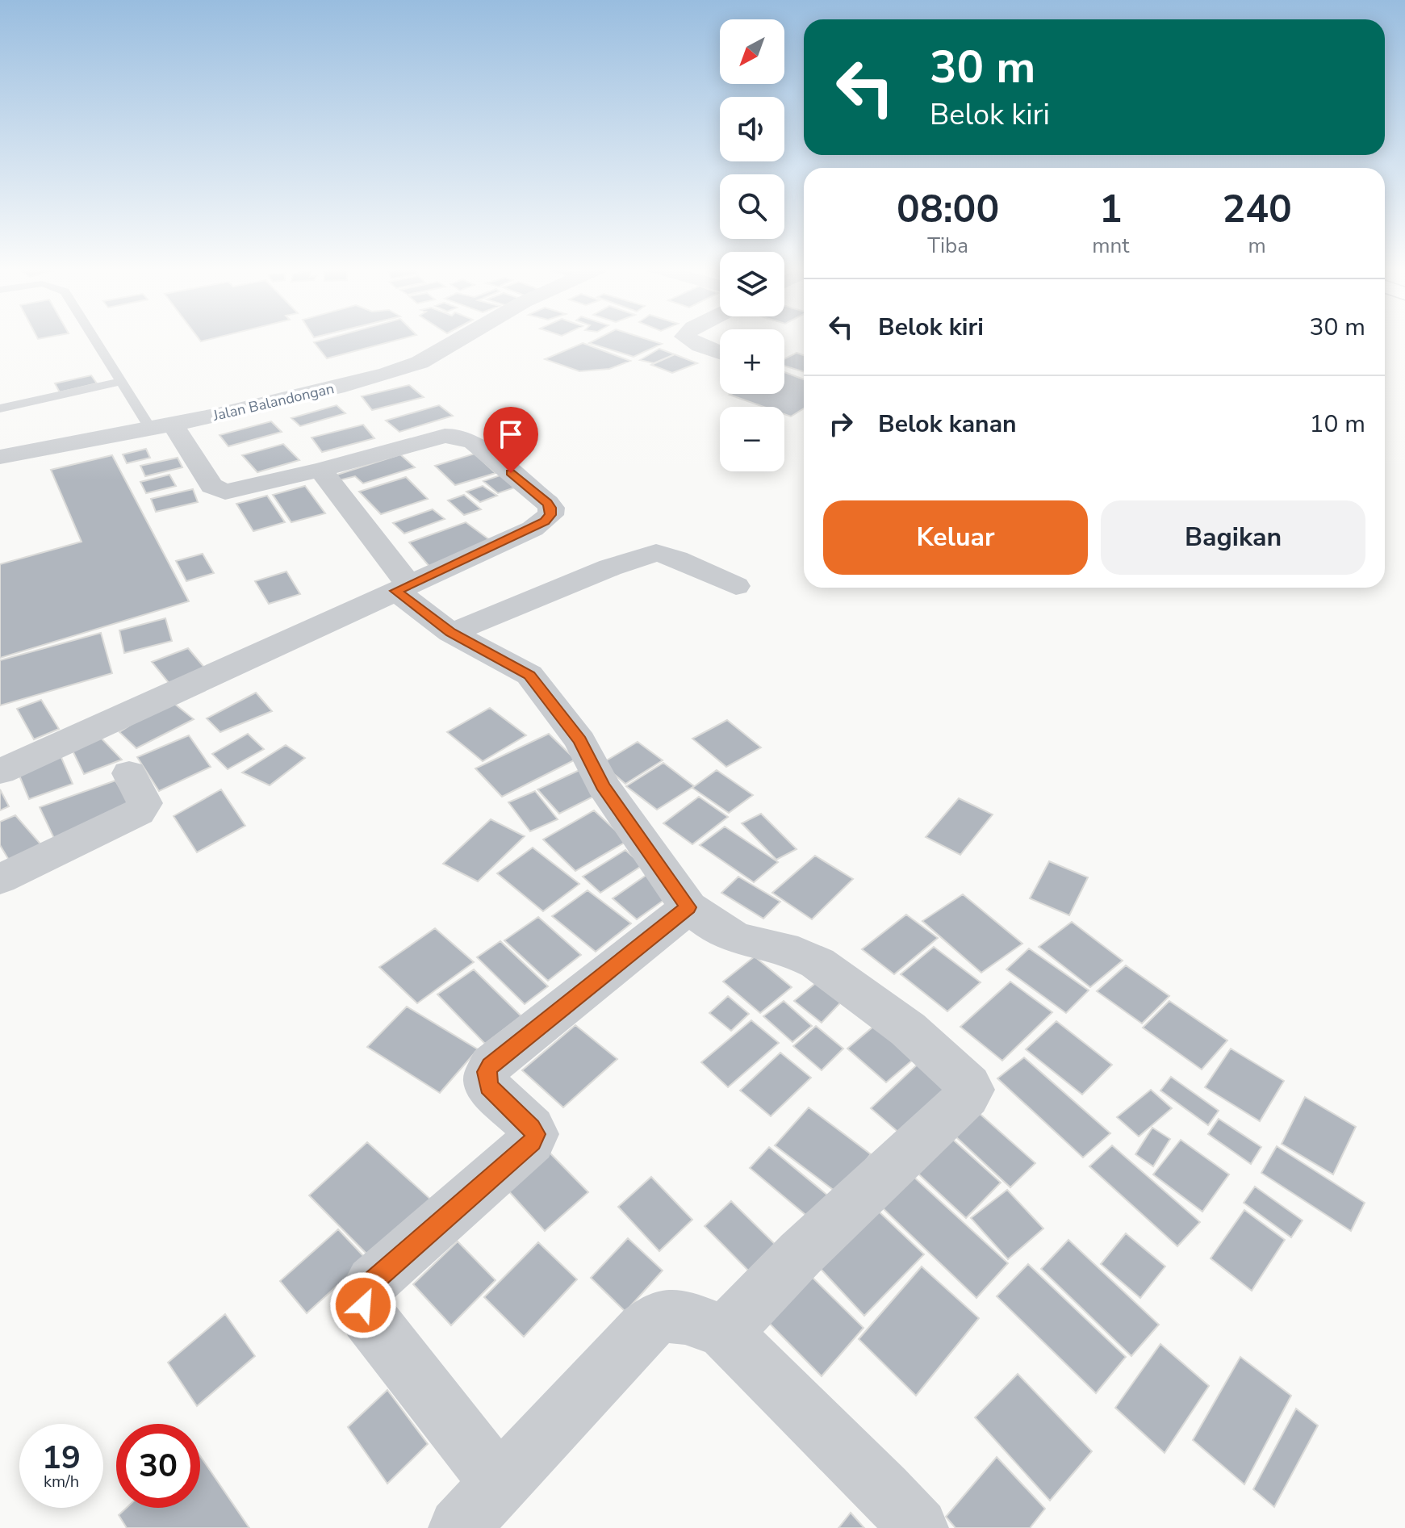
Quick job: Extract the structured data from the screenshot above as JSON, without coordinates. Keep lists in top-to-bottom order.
{
  "streets": {
    "street": ["Jalan Balandongan"]
  },
  "north": "bottom left",
  "page": {
    "map_buttons": ["+", "−"],
    "turn": ["30 m", "Belok kiri"],
    "eta": [
      "08:00",
      "Tiba",
      "1",
      "mnt",
      "240",
      "m"
    ],
    "list": [
      {
        "name": "Belok kiri",
        "value": "30 m"
      },
      {
        "name": "Belok kanan",
        "value": "10 m"
      }
    ],
    "buttons": ["Keluar", "Bagikan"],
    "speed": "19 km/h",
    "limit": "30"
  }
}
